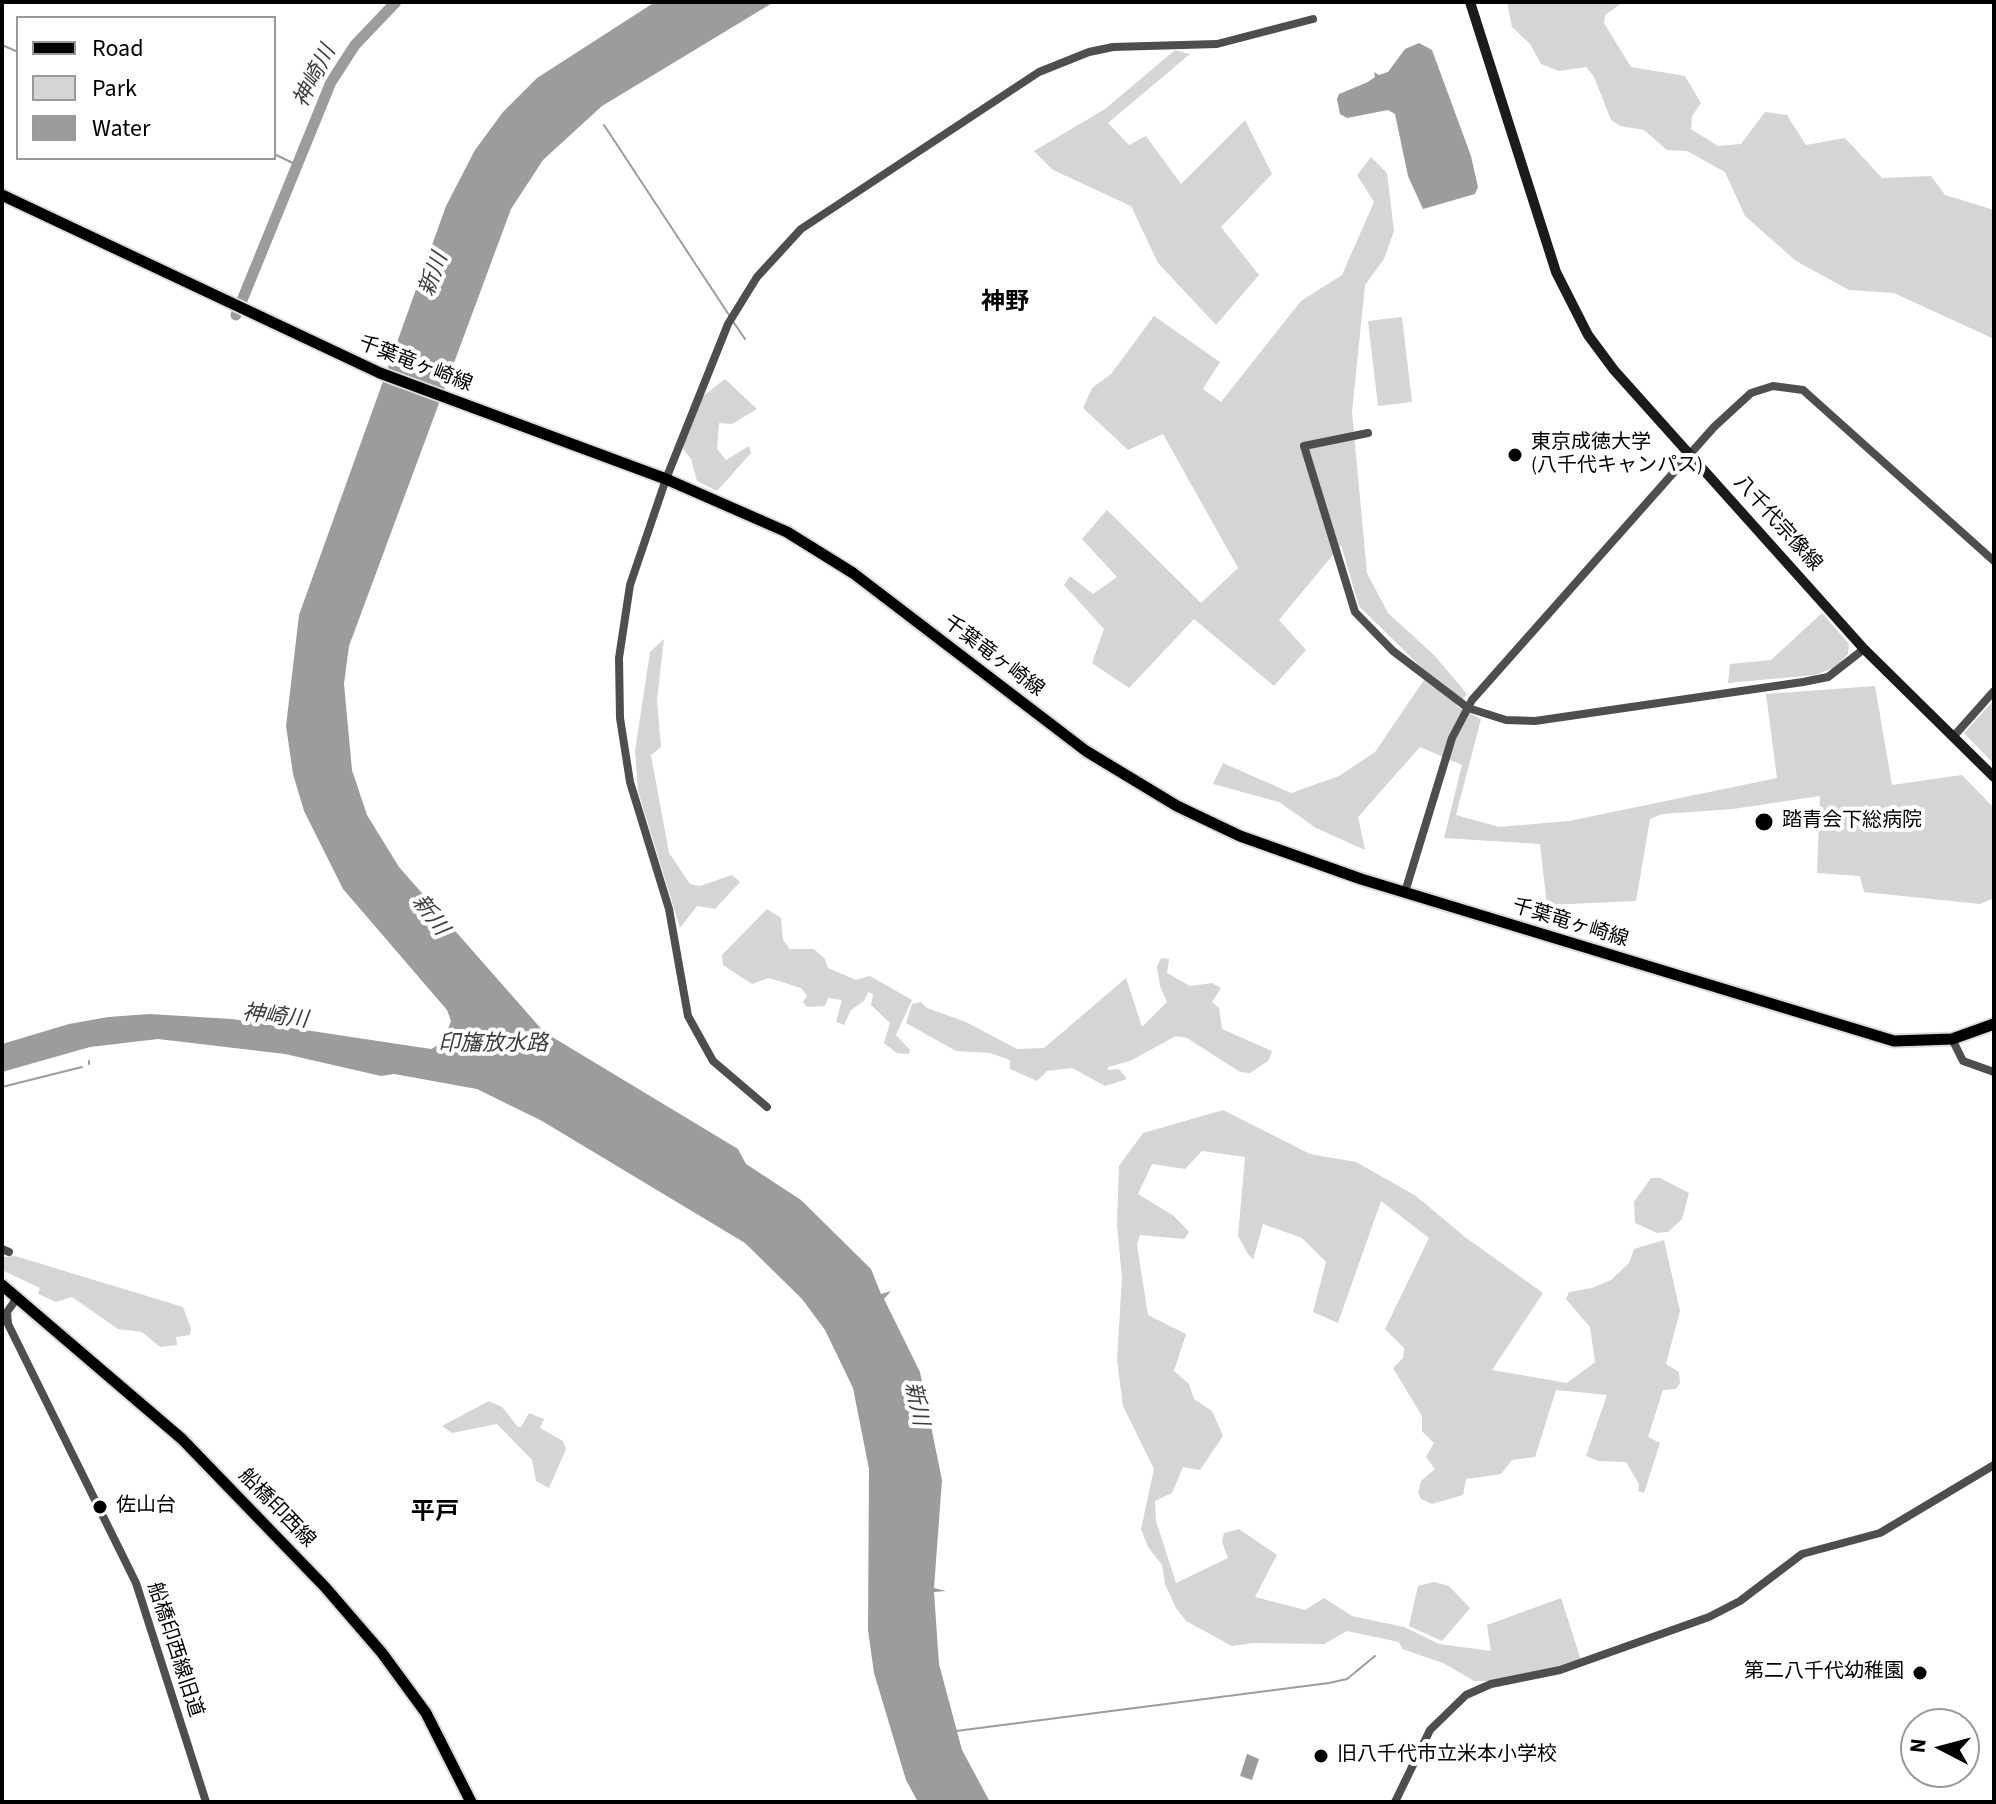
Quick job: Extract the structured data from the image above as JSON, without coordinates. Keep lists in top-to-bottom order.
{
  "streets": {
    "main road": ["千葉竜ヶ崎線", "八千代宗像線", "船橋印西線"],
    "street": ["船橋印西線旧道"]
  },
  "crossings": [
    ["船橋印西線", "船橋印西線旧道"]
  ],
  "districts": ["神野", "平戸"],
  "water": ["神崎川", "新川", "印旛放水路"],
  "places": [
    "東京成徳大学 (八千代キャンパス)",
    "踏青会下総病院",
    "佐山台",
    "第二八千代幼稚園",
    "旧八千代市立米本小学校"
  ],
  "legend": ["Road", "Park", "Water"],
  "north": "left"
}
